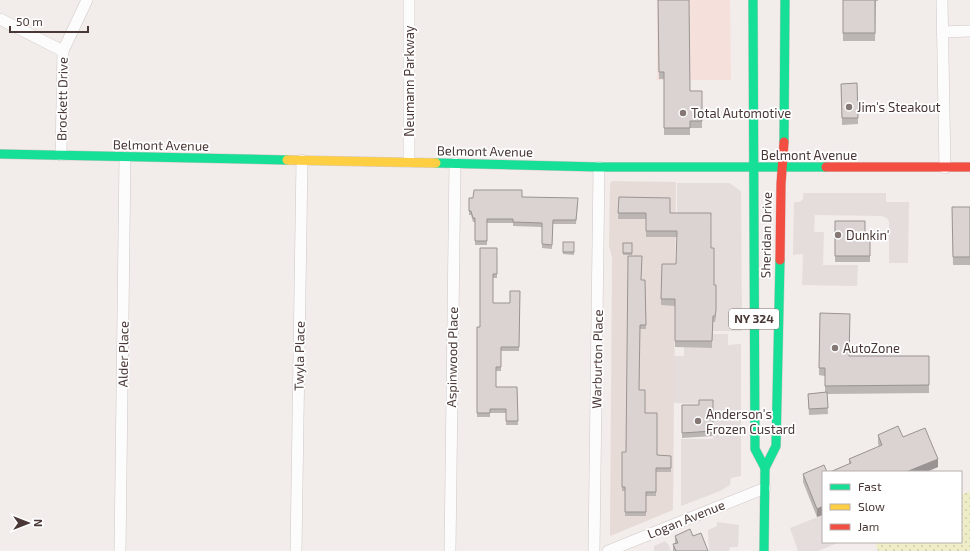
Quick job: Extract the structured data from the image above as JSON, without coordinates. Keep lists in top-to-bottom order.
{
  "streets": {
    "main road": ["Belmont Avenue", "Sheridan Drive", "NY 324"],
    "street": [
      "Neumann Parkway",
      "Brockett Drive",
      "Alder Place",
      "Twyla Place",
      "Aspinwood Place",
      "Warburton Place",
      "Logan Avenue"
    ]
  },
  "crossings": [
    ["Neumann Parkway", "Belmont Avenue"],
    ["Brockett Drive", "Belmont Avenue"],
    ["Belmont Avenue", "Sheridan Drive"],
    ["Belmont Avenue", "Alder Place"],
    ["Belmont Avenue", "Twyla Place"],
    ["Belmont Avenue", "Aspinwood Place"],
    ["Belmont Avenue", "Warburton Place"],
    ["Sheridan Drive", "Logan Avenue"]
  ],
  "places": [
    "Jim's Steakout",
    "Total Automotive",
    "Dunkin'",
    "AutoZone",
    "Anderson's Frozen Custard"
  ],
  "legend": ["Fast", "Slow", "Jam"],
  "scale_bar": "50 m",
  "north": "right"
}
